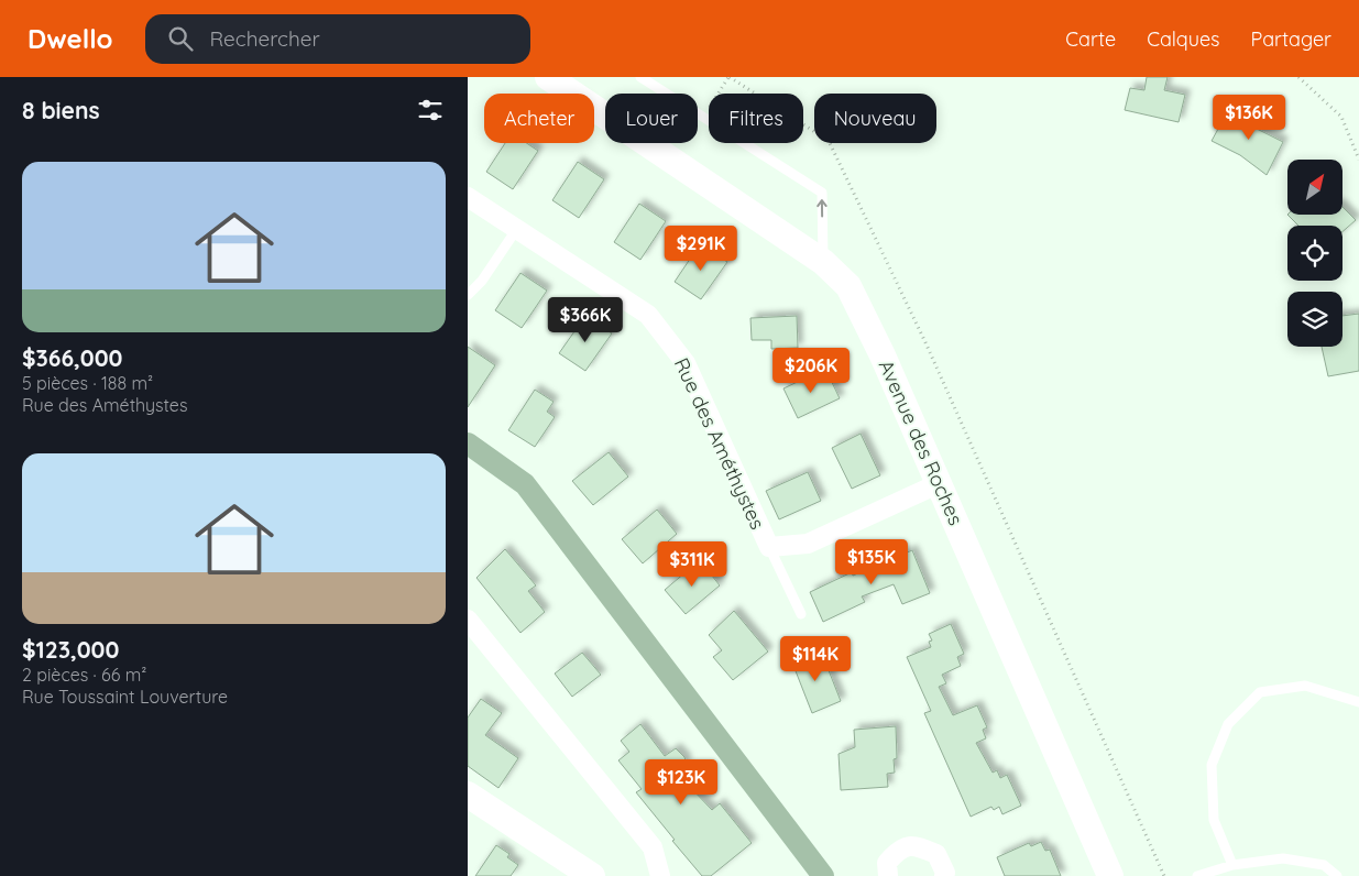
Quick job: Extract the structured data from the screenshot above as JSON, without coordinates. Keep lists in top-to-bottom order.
{
  "streets": {
    "street": ["Avenue des Roches", "Rue des Améthystes"]
  },
  "crossings": [
    ["Avenue des Roches", "Rue des Améthystes"]
  ],
  "north": "top right",
  "page": {
    "header": "Dwello",
    "search": "Rechercher",
    "nav": ["Carte", "Calques", "Partager"],
    "heading": "8 biens",
    "chip": [
      "Acheter",
      "Louer",
      "Filtres",
      "Nouveau"
    ],
    "price": [
      "$136K",
      "$291K",
      "$366K",
      "$206K",
      "$135K",
      "$311K",
      "$114K",
      "$123K"
    ],
    "list": [
      {
        "name": "$366,000",
        "note": "5 pièces · 188 m² · Rue des Améthystes"
      },
      {
        "name": "$123,000",
        "note": "2 pièces · 66 m² · Rue Toussaint Louverture"
      }
    ]
  }
}
